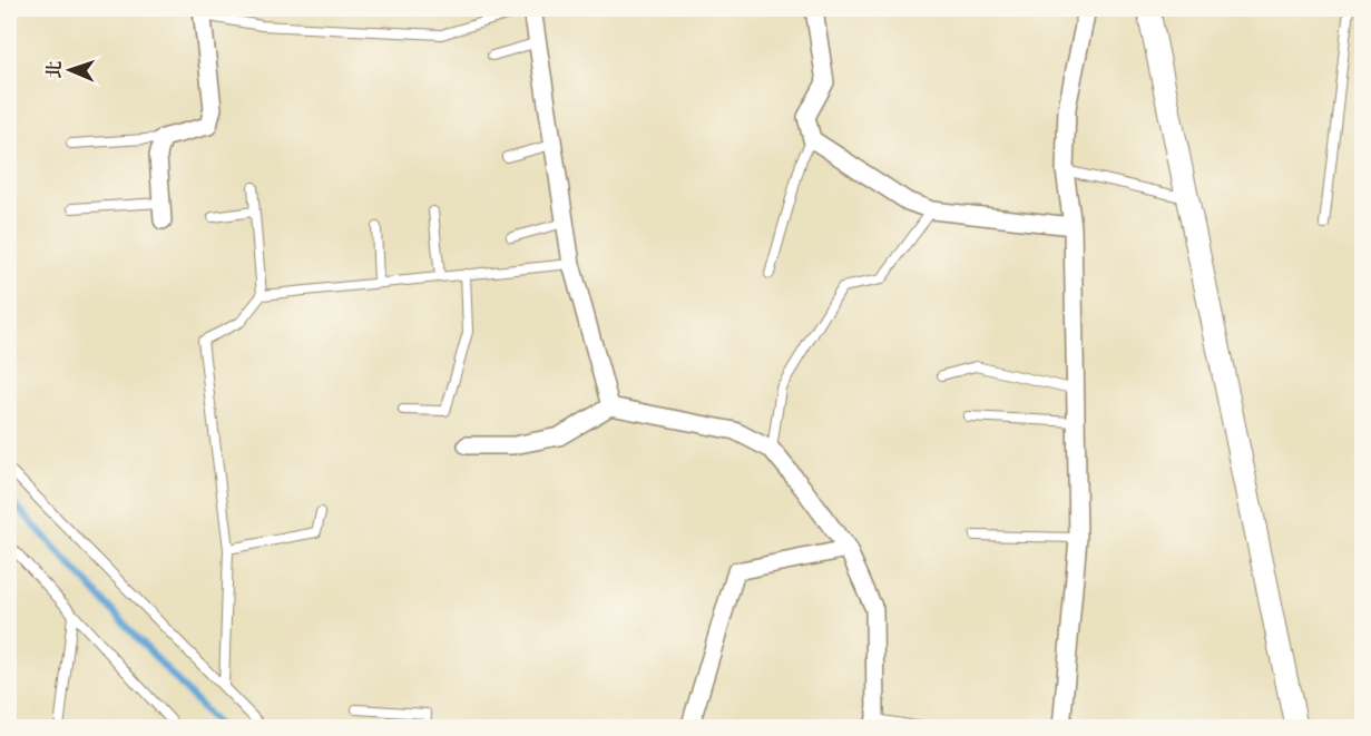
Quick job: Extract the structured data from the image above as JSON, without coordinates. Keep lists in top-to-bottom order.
{
  "north": "left"
}
